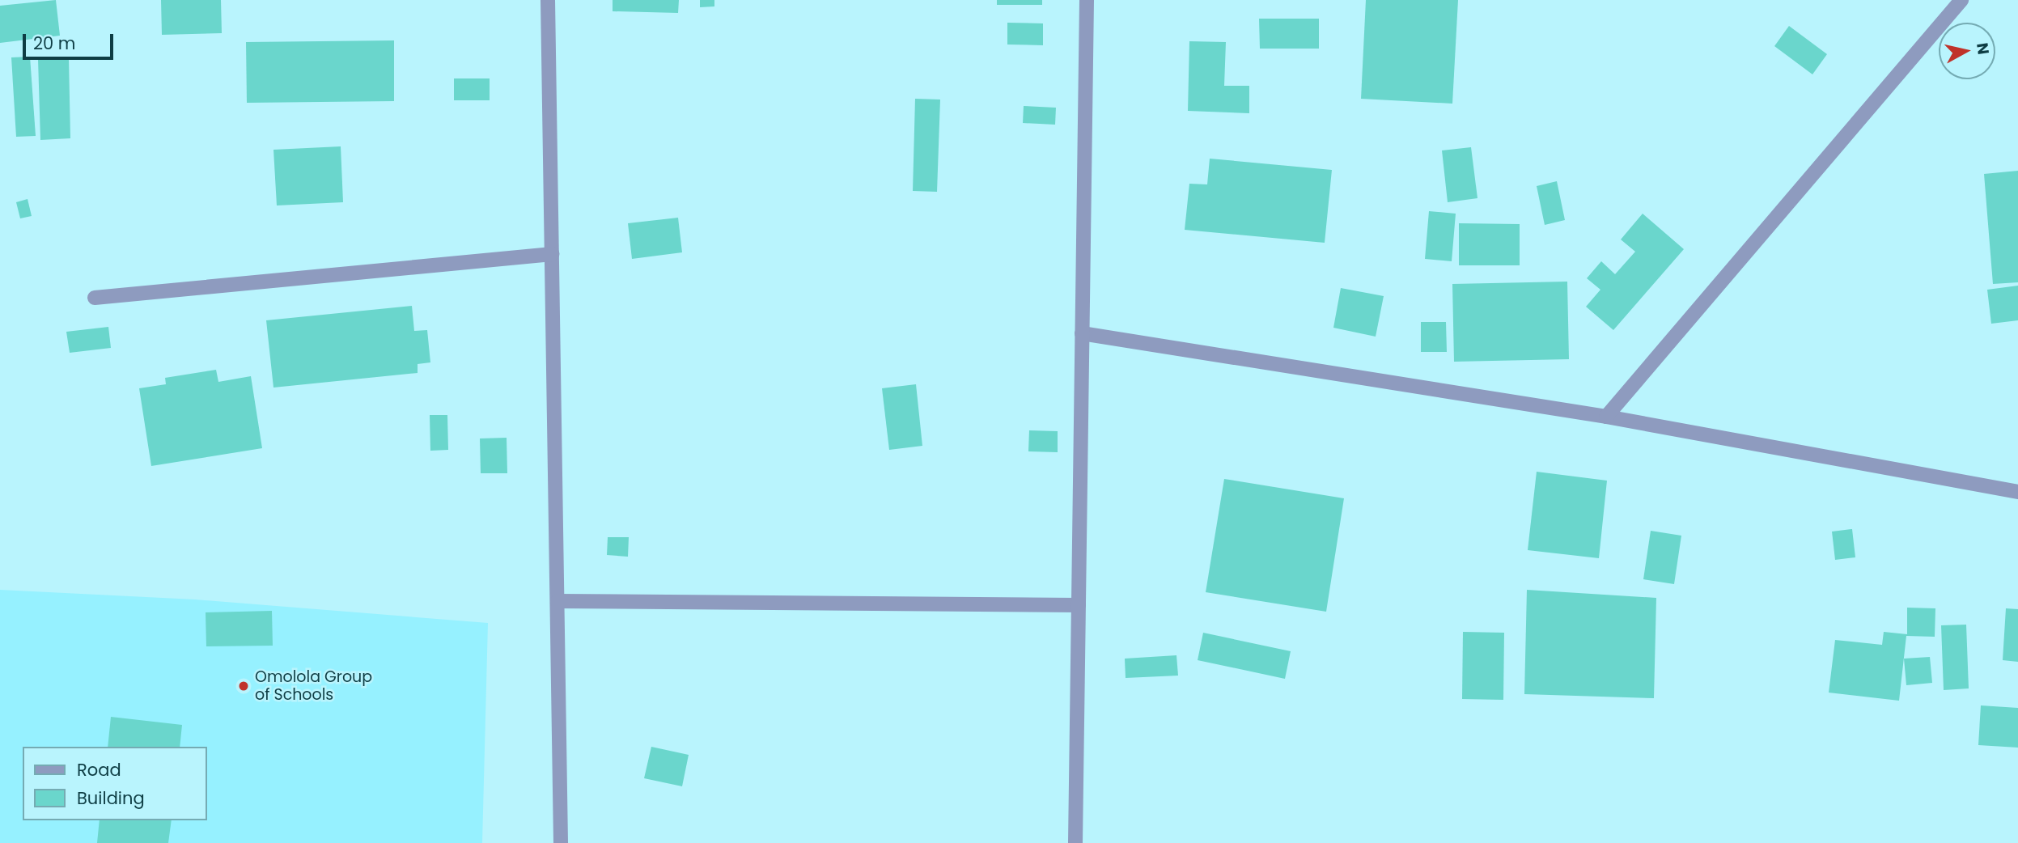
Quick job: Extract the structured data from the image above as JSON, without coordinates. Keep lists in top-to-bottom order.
{
  "places": ["Omolola Group of Schools"],
  "legend": ["Road", "Building"],
  "scale_bar": "20 m",
  "north": "right"
}
